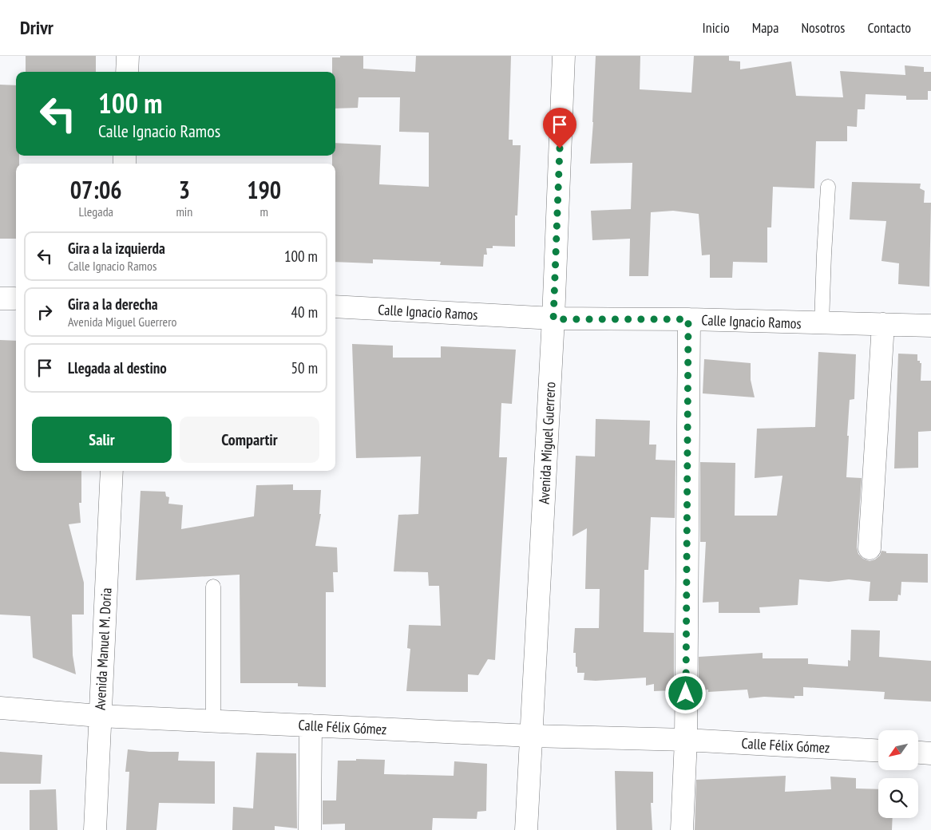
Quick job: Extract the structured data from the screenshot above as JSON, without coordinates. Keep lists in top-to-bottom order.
{
  "streets": {
    "street": [
      "Calle Ignacio Ramos",
      "Avenida Miguel Guerrero",
      "Avenida Manuel M. Doria",
      "Calle Félix Gómez"
    ]
  },
  "crossings": [
    ["Calle Ignacio Ramos", "Avenida Miguel Guerrero"],
    ["Avenida Miguel Guerrero", "Calle Félix Gómez"],
    ["Avenida Manuel M. Doria", "Calle Félix Gómez"]
  ],
  "north": "bottom left",
  "page": {
    "header": "Drivr",
    "nav": [
      "Inicio",
      "Mapa",
      "Nosotros",
      "Contacto"
    ],
    "turn": ["100 m", "Calle Ignacio Ramos"],
    "eta": [
      "07:06",
      "Llegada",
      "3",
      "min",
      "190",
      "m"
    ],
    "list": [
      {
        "name": "Gira a la izquierda",
        "note": "Calle Ignacio Ramos",
        "value": "100 m"
      },
      {
        "name": "Gira a la derecha",
        "note": "Avenida Miguel Guerrero",
        "value": "40 m"
      },
      {
        "name": "Llegada al destino",
        "value": "50 m"
      }
    ],
    "buttons": ["Salir", "Compartir"]
  }
}
